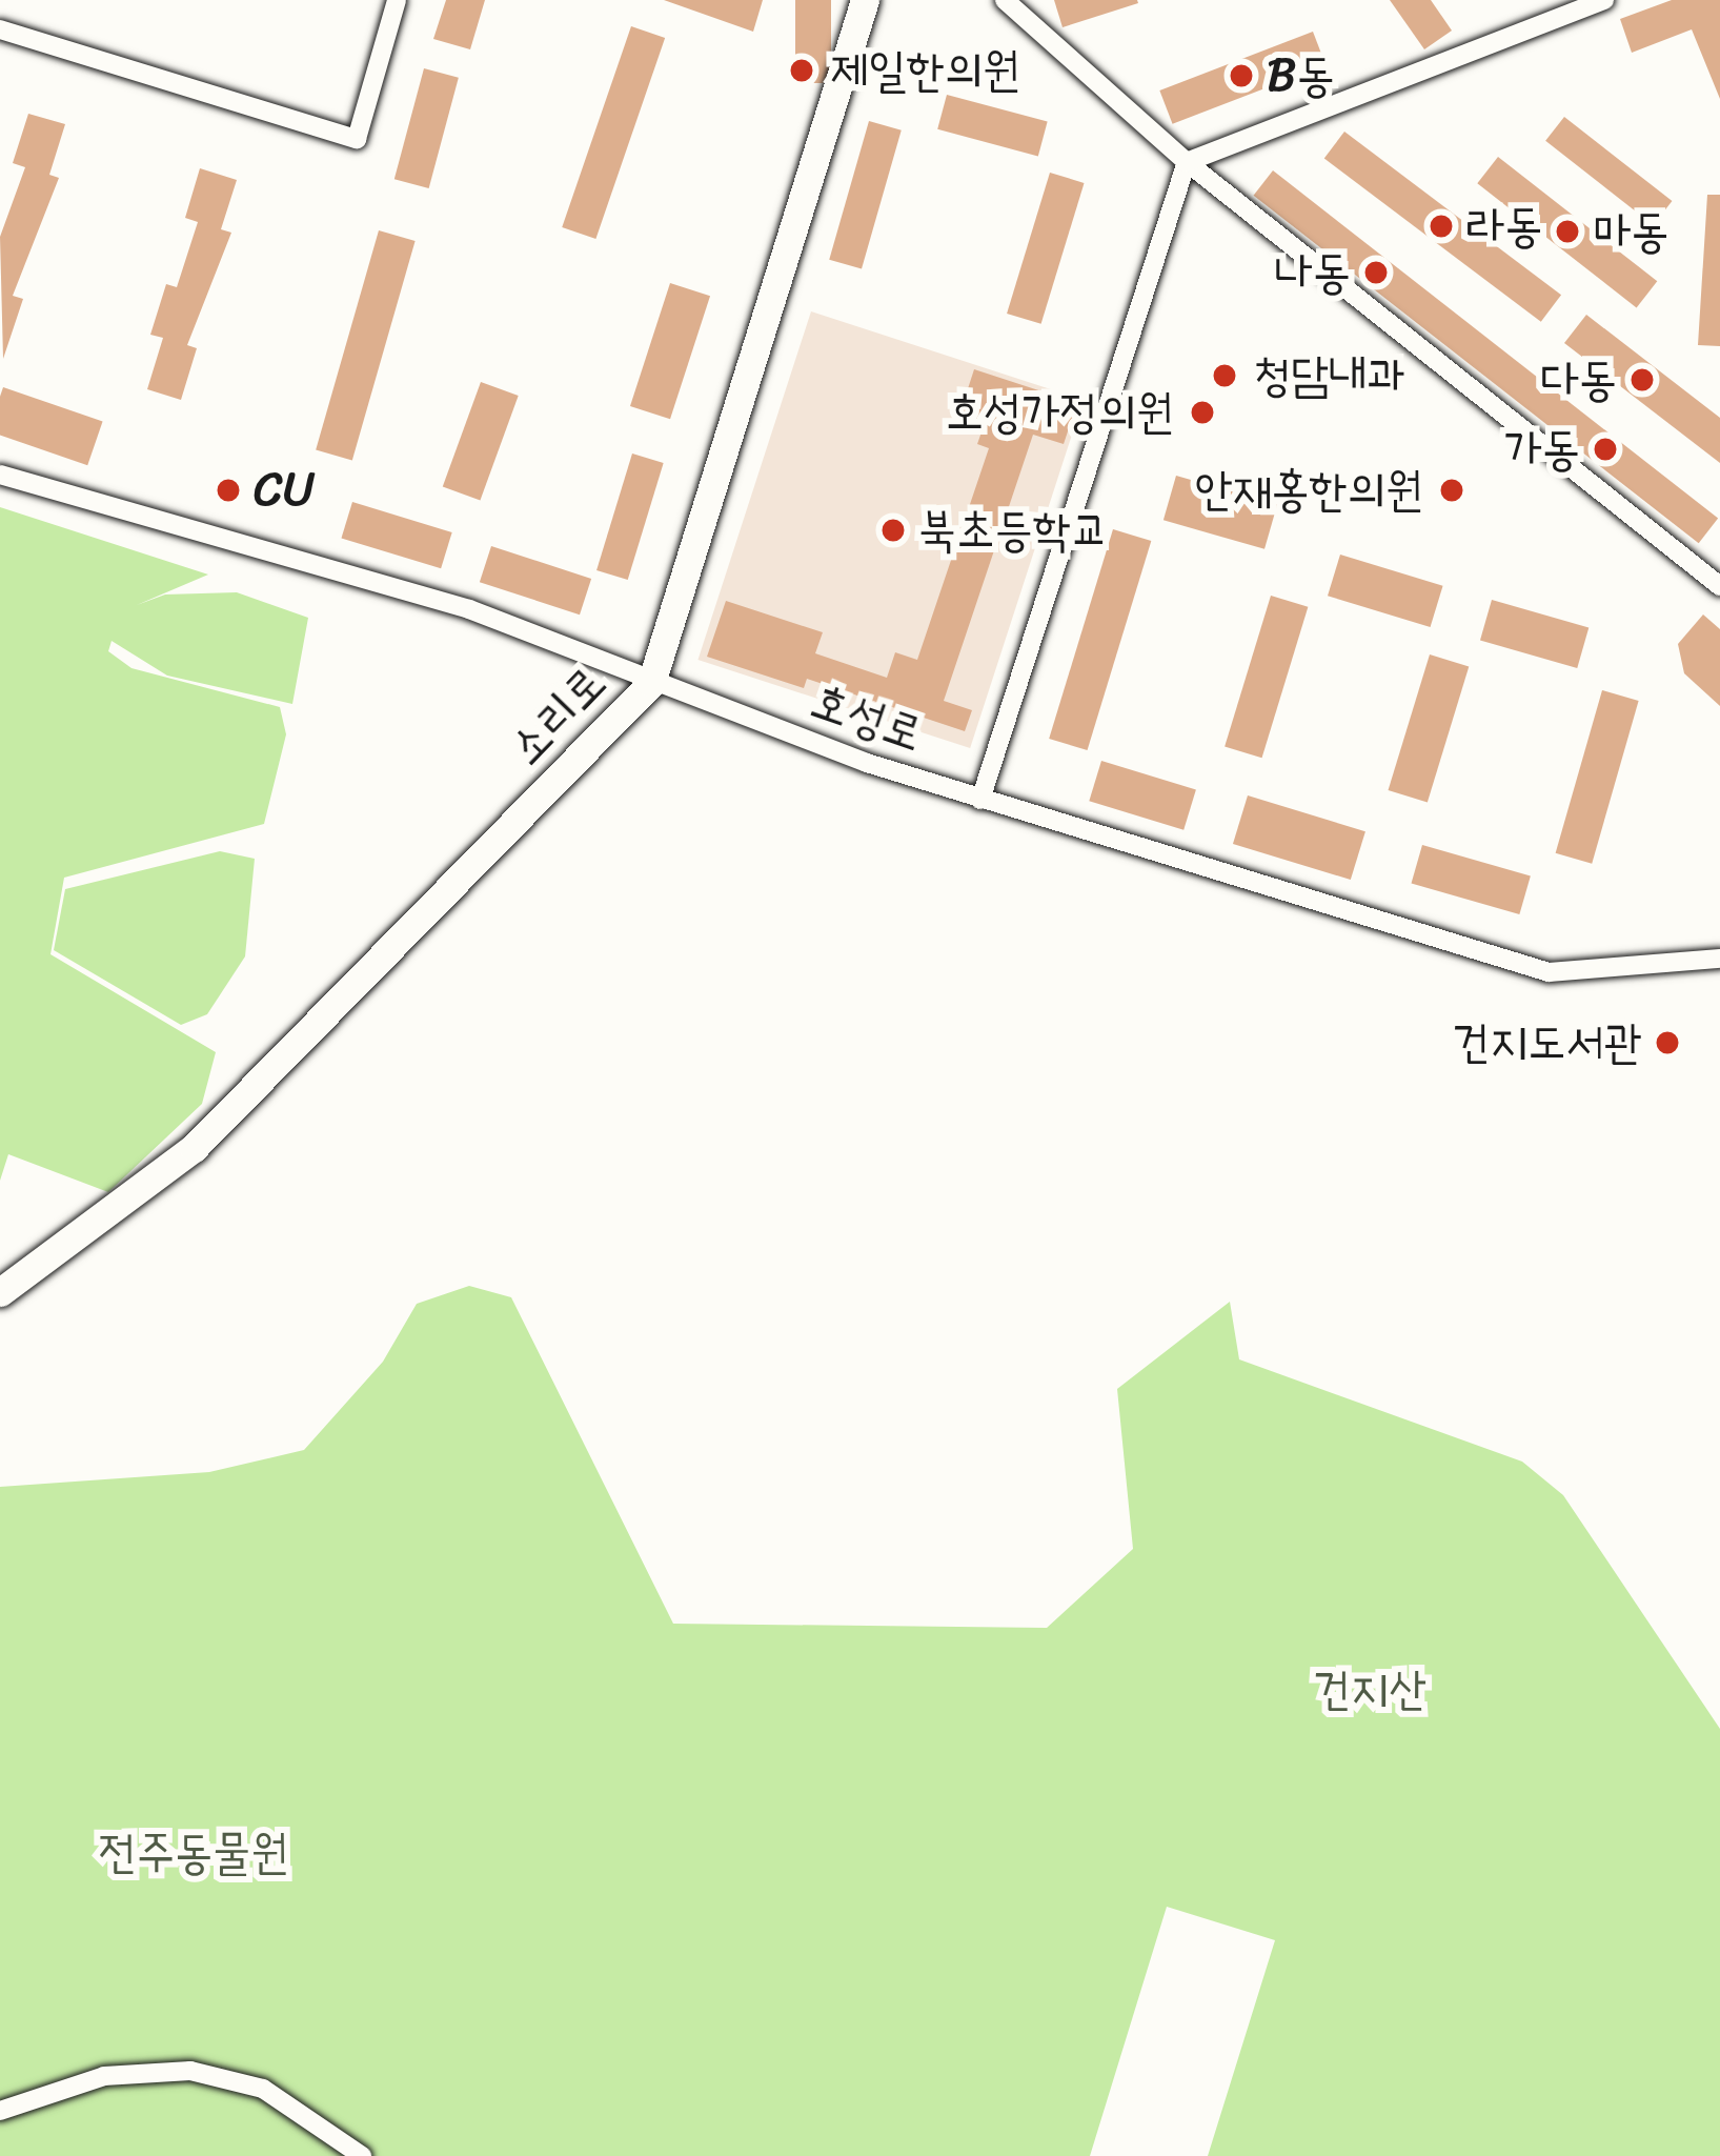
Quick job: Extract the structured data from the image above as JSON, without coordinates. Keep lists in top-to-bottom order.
{
  "streets": {
    "street": ["소리로", "호성로"]
  },
  "crossings": [
    ["소리로", "호성로"]
  ],
  "parks": ["건지산", "전주동물원"],
  "places": [
    "제일한의원",
    "B동",
    "라동",
    "마동",
    "나동",
    "청담내과",
    "다동",
    "호성가정의원",
    "가동",
    "CU",
    "안재홍한의원",
    "북초등학교",
    "건지도서관"
  ]
}
